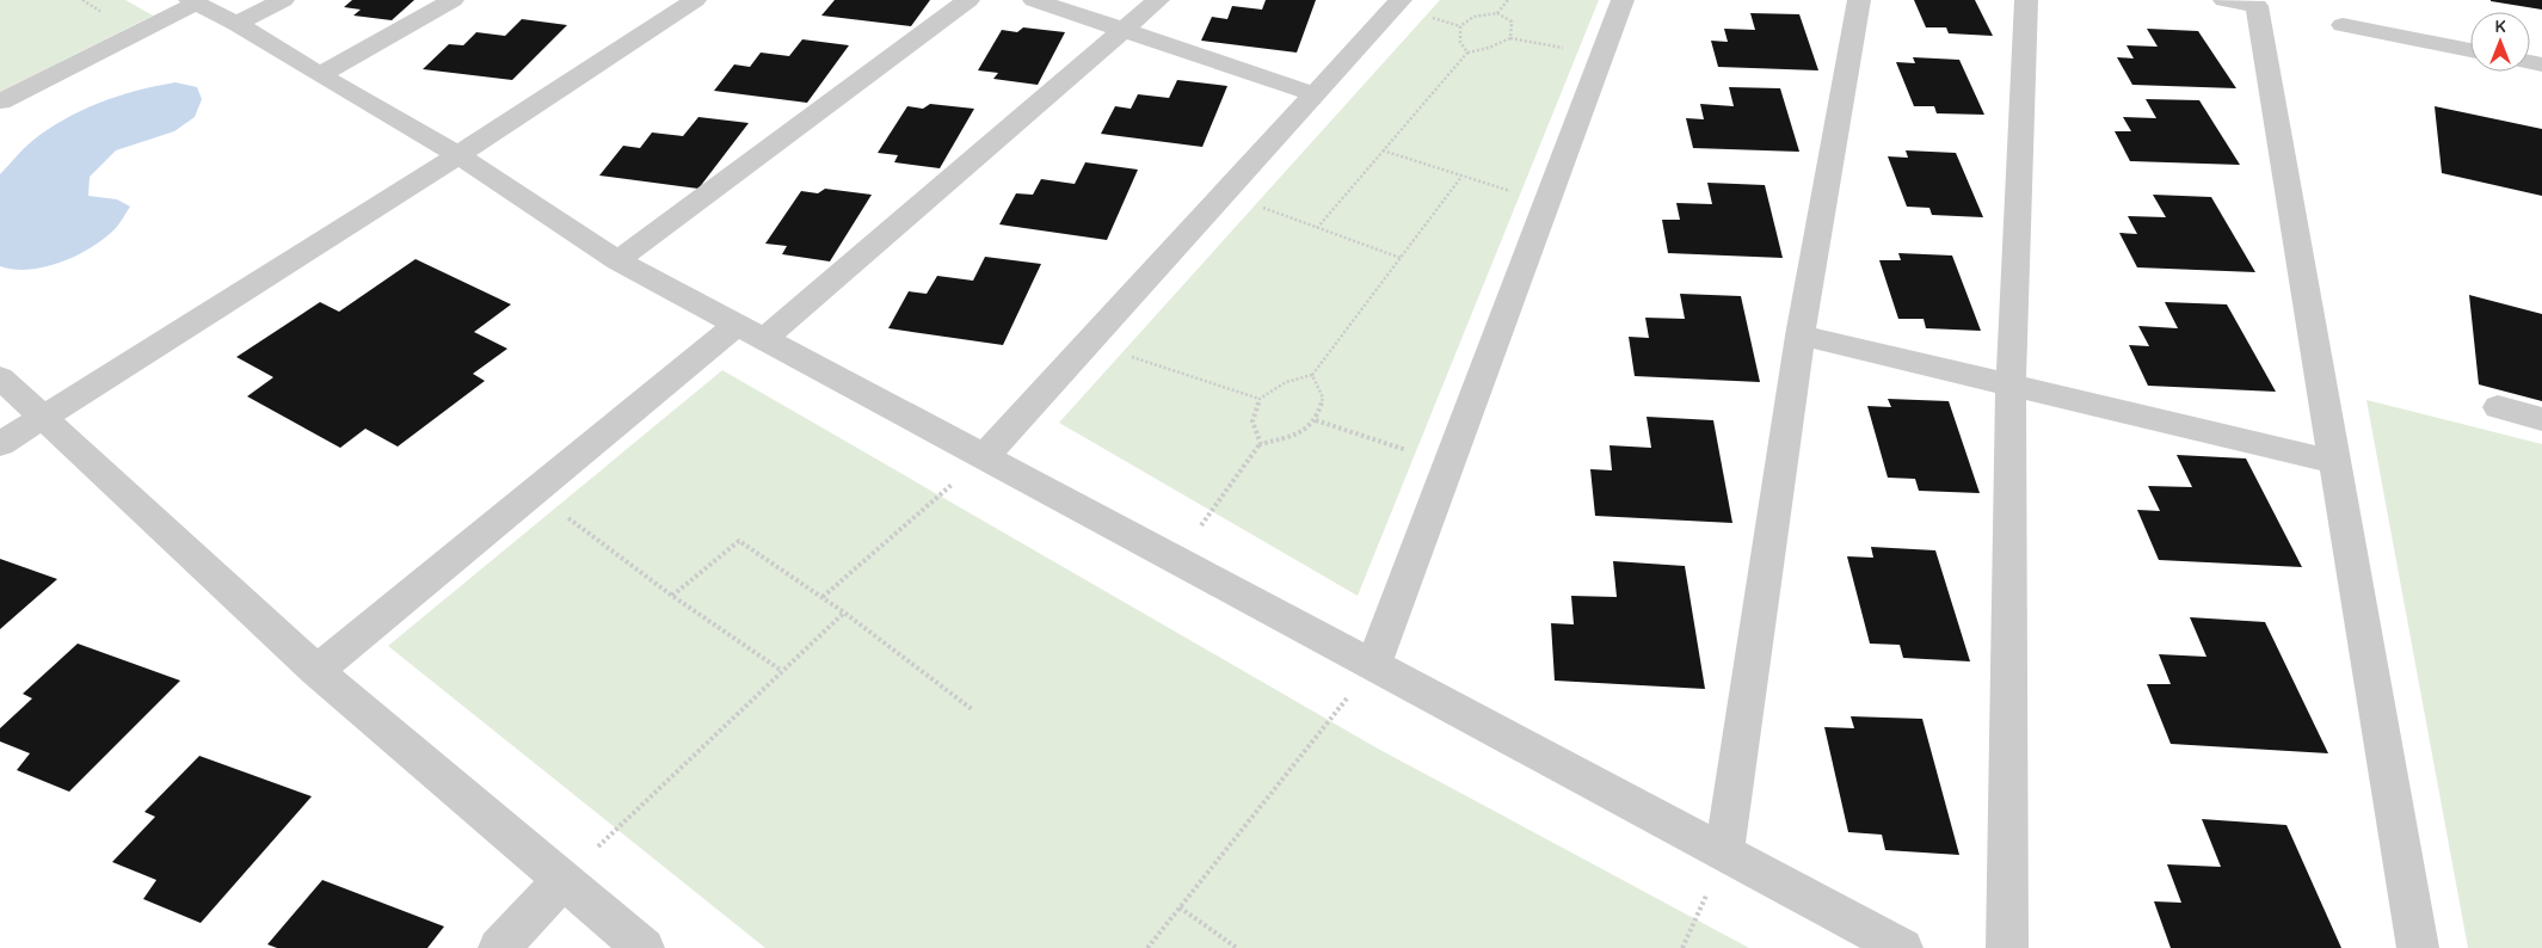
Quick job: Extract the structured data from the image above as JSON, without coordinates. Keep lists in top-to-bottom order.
{
  "north": "top"
}
